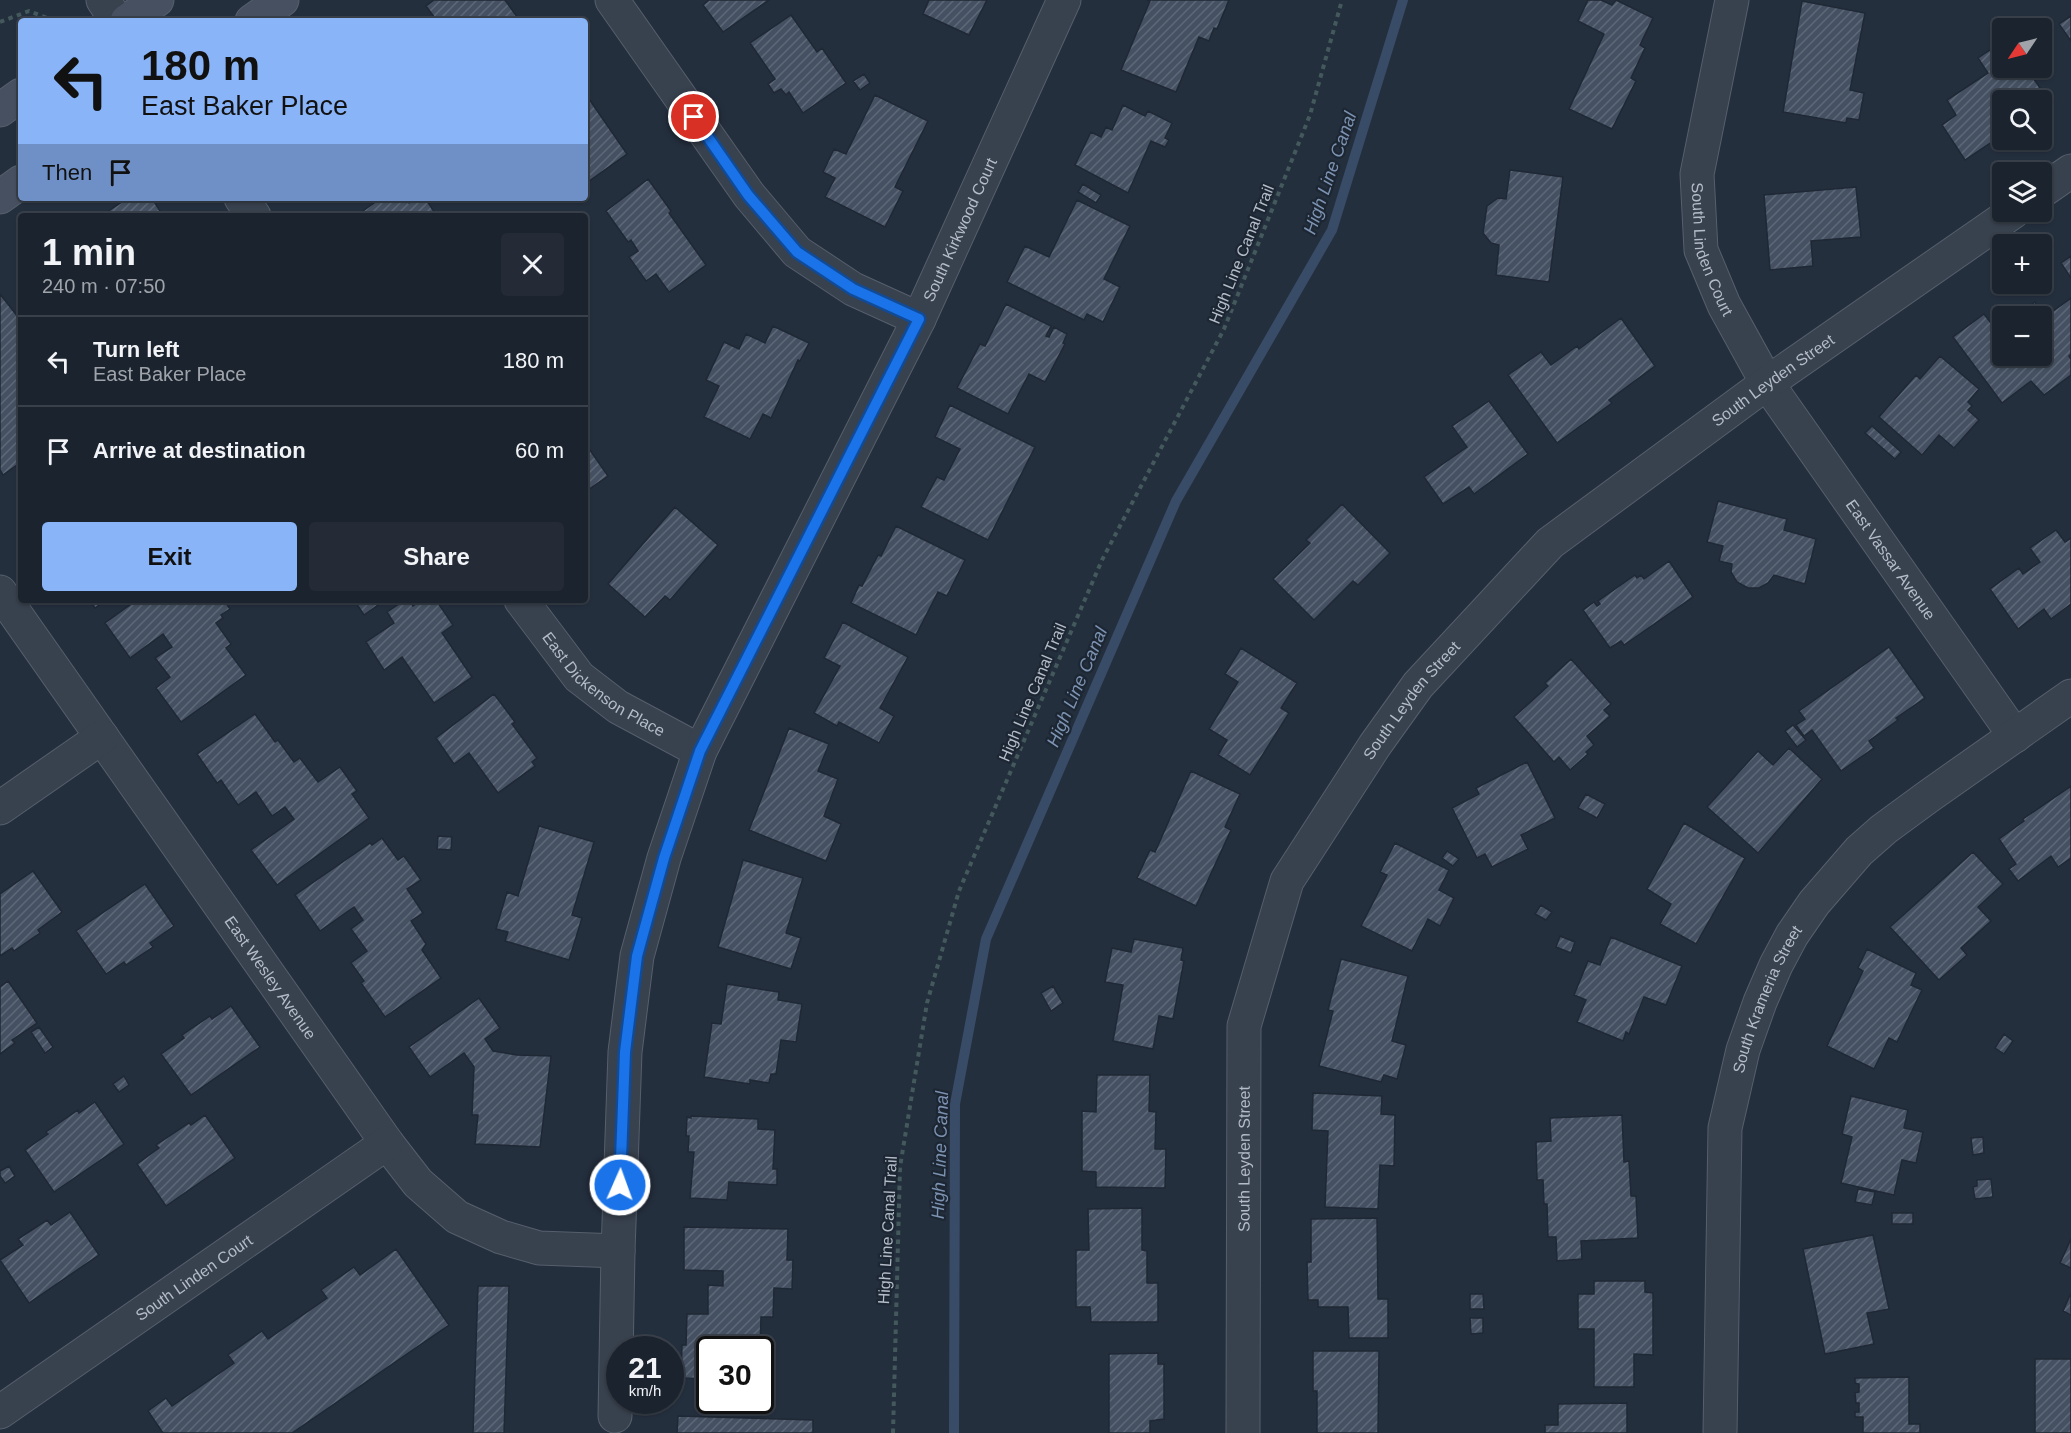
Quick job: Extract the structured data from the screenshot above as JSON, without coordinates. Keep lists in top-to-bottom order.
{
  "streets": {
    "street": [
      "South Kirkwood Court",
      "South Linden Court",
      "South Leyden Street",
      "East Vassar Avenue",
      "East Dickenson Place",
      "East Wesley Avenue",
      "South Krameria Street"
    ],
    "path": ["High Line Canal Trail"]
  },
  "crossings": [
    ["South Kirkwood Court", "East Dickenson Place"],
    ["South Kirkwood Court", "East Wesley Avenue"],
    ["South Linden Court", "South Leyden Street"],
    ["South Linden Court", "East Vassar Avenue"],
    ["South Linden Court", "East Wesley Avenue"],
    ["South Leyden Street", "East Vassar Avenue"],
    ["East Vassar Avenue", "South Krameria Street"]
  ],
  "water": ["High Line Canal"],
  "north": "bottom left",
  "page": {
    "map_buttons": ["+", "−"],
    "turn": ["180 m", "East Baker Place"],
    "then": "Then",
    "heading": ["1 min", "240 m · 07:50"],
    "list": [
      {
        "name": "Turn left",
        "note": "East Baker Place",
        "value": "180 m"
      },
      {
        "name": "Arrive at destination",
        "value": "60 m"
      }
    ],
    "buttons": ["Exit", "Share"],
    "speed": "21 km/h",
    "limit": "30"
  }
}
